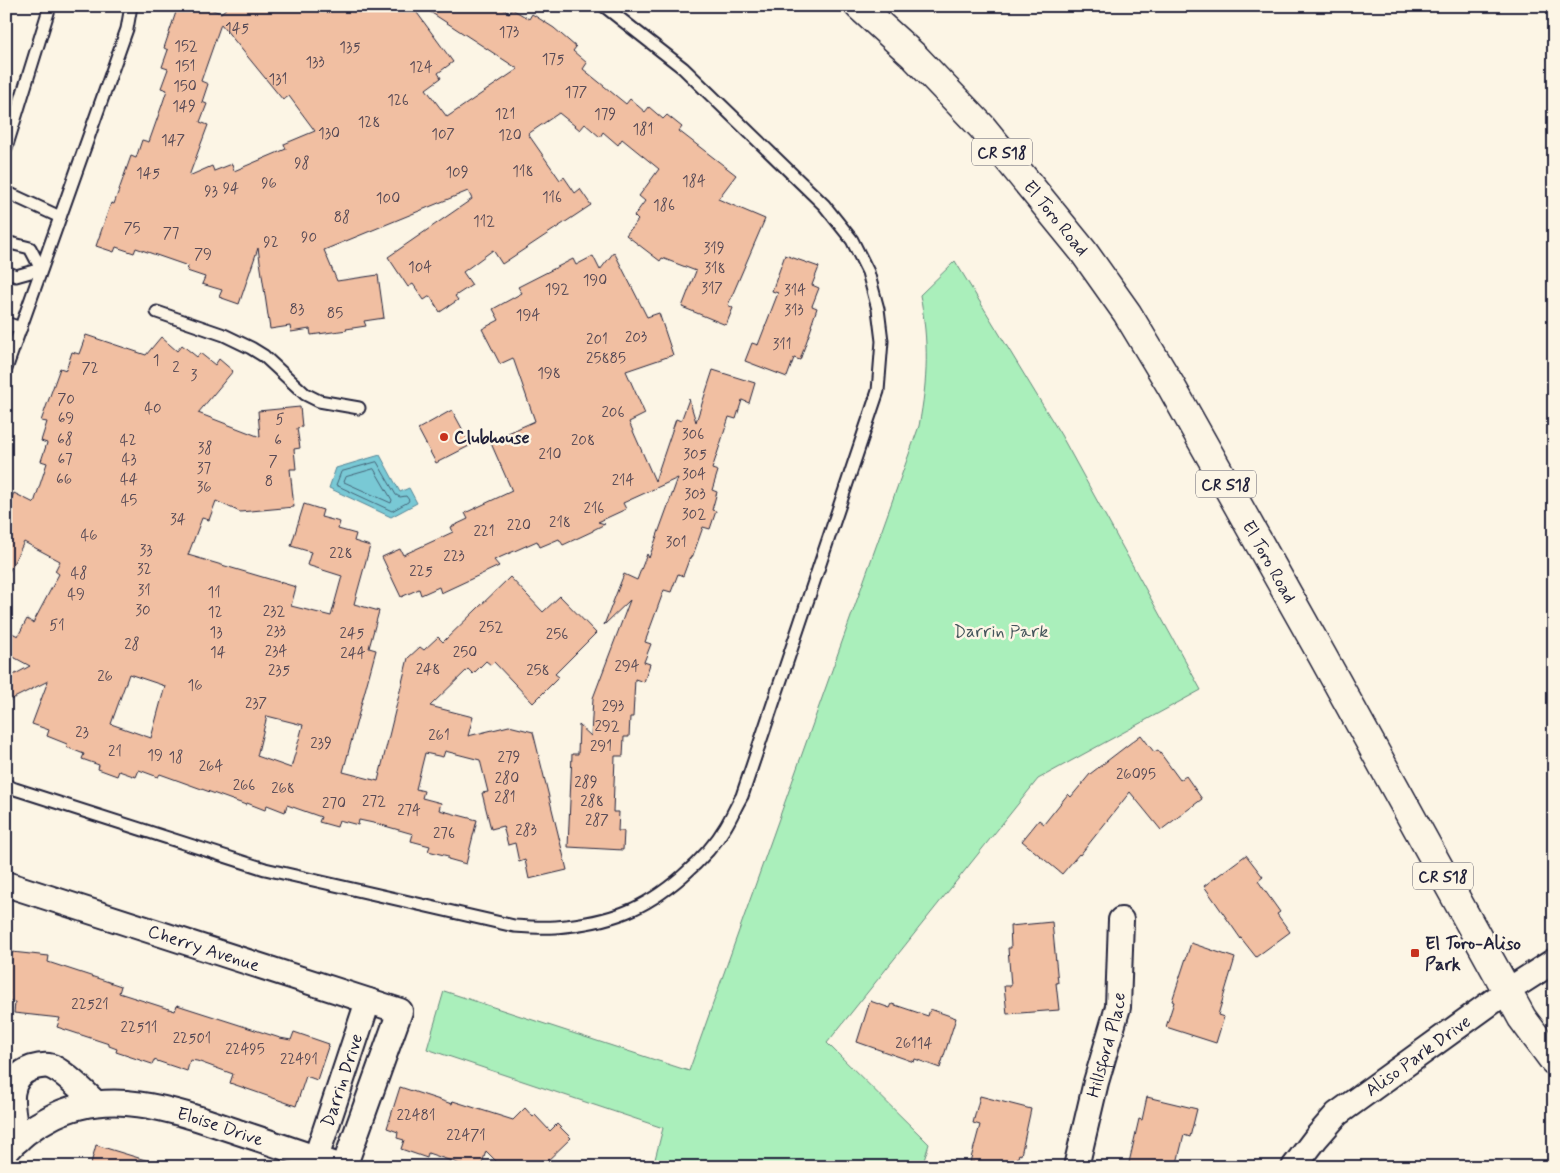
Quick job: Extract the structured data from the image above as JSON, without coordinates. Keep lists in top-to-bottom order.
{
  "streets": {
    "main road": ["CR S18", "El Toro Road"],
    "street": [
      "Cherry Avenue",
      "Hillsford Place",
      "Aliso Park Drive",
      "Darrin Drive",
      "Eloise Drive"
    ]
  },
  "crossings": [
    ["El Toro Road", "Aliso Park Drive"],
    ["Cherry Avenue", "Darrin Drive"],
    ["Darrin Drive", "Eloise Drive"]
  ],
  "parks": ["Darrin Park"],
  "places": {
    "other": ["Clubhouse"],
    "transit": ["El Toro-Aliso Park"]
  },
  "house_numbers": [
    "145",
    "173",
    "152",
    "135",
    "175",
    "133",
    "151",
    "124",
    "131",
    "150",
    "177",
    "126",
    "149",
    "121",
    "179",
    "128",
    "181",
    "130",
    "107",
    "120",
    "147",
    "98",
    "118",
    "109",
    "145",
    "184",
    "96",
    "94",
    "93",
    "116",
    "100",
    "186",
    "88",
    "112",
    "75",
    "77",
    "90",
    "92",
    "319",
    "79",
    "104",
    "318",
    "190",
    "317",
    "192",
    "314",
    "83",
    "313",
    "85",
    "194",
    "203",
    "201",
    "311",
    "25885",
    "1",
    "2",
    "72",
    "198",
    "3",
    "70",
    "40",
    "206",
    "69",
    "5",
    "306",
    "68",
    "42",
    "6",
    "208",
    "38",
    "210",
    "305",
    "67",
    "43",
    "7",
    "37",
    "304",
    "66",
    "44",
    "214",
    "8",
    "36",
    "303",
    "45",
    "216",
    "302",
    "34",
    "218",
    "220",
    "221",
    "46",
    "301",
    "33",
    "228",
    "223",
    "32",
    "225",
    "48",
    "31",
    "11",
    "49",
    "30",
    "232",
    "12",
    "51",
    "252",
    "233",
    "13",
    "245",
    "256",
    "28",
    "234",
    "14",
    "250",
    "244",
    "294",
    "248",
    "235",
    "258",
    "26",
    "16",
    "237",
    "293",
    "292",
    "23",
    "261",
    "239",
    "291",
    "21",
    "19",
    "18",
    "279",
    "264",
    "26095",
    "280",
    "289",
    "266",
    "268",
    "281",
    "272",
    "288",
    "270",
    "274",
    "287",
    "283",
    "276",
    "22521",
    "22511",
    "22501",
    "26114",
    "22495",
    "22491",
    "22481",
    "22471"
  ]
}
